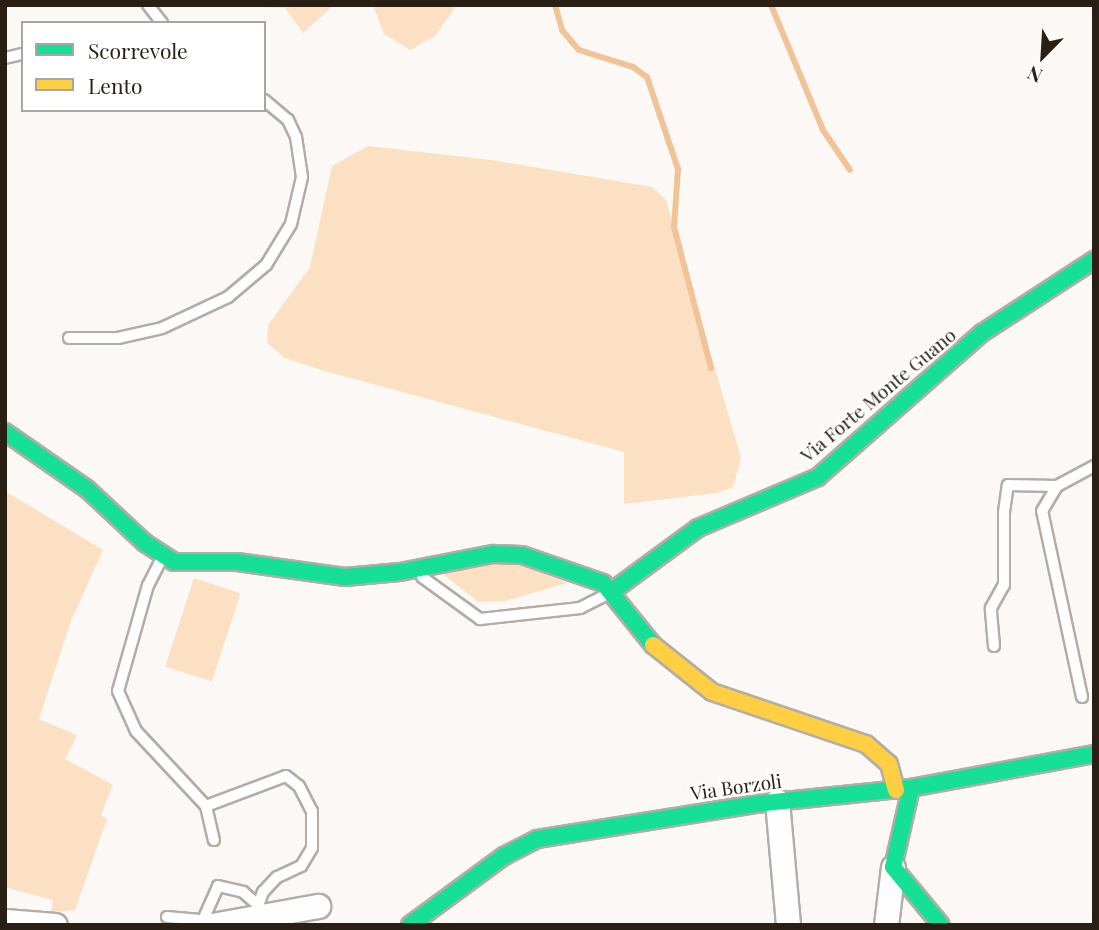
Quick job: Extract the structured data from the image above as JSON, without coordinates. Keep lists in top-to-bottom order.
{
  "streets": {
    "street": ["Via Forte Monte Guano", "Via Borzoli"]
  },
  "legend": ["Scorrevole", "Lento"],
  "north": "bottom left"
}
